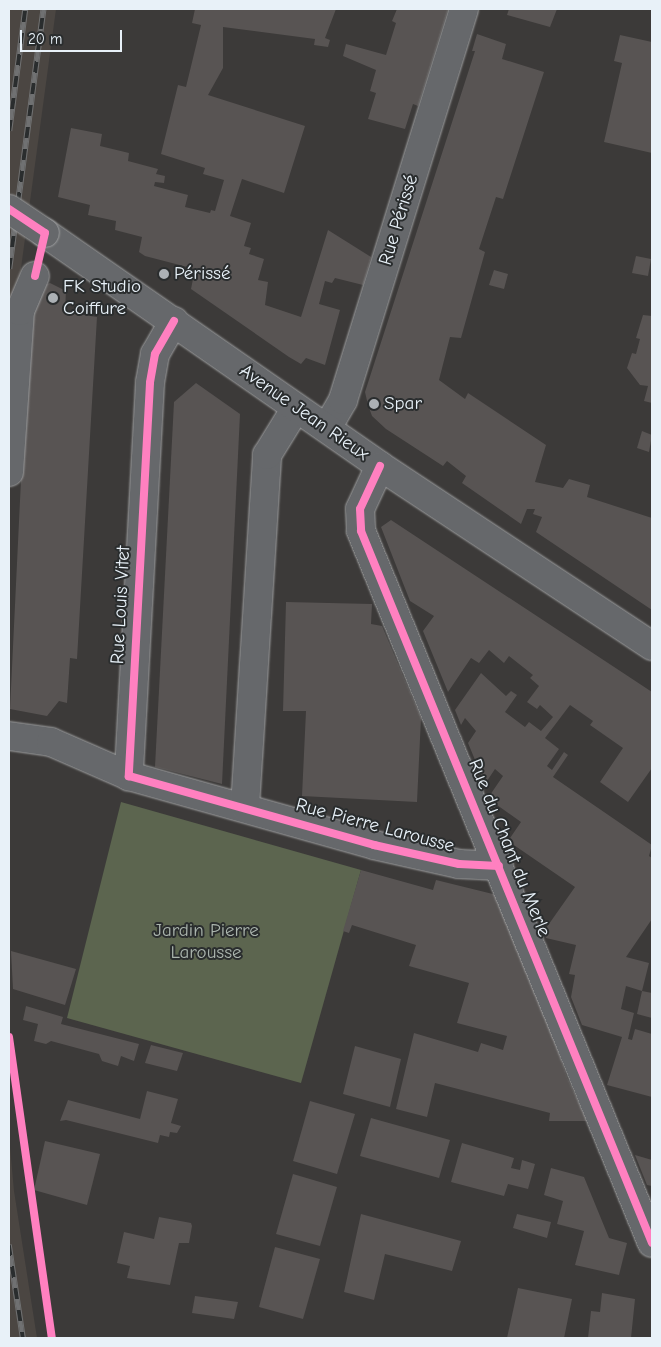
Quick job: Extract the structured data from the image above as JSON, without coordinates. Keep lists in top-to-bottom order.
{
  "streets": {
    "street": [
      "Rue Périssé",
      "Avenue Jean Rieux",
      "Rue Louis Vitet",
      "Rue Pierre Larousse",
      "Rue du Chant du Merle"
    ]
  },
  "crossings": [
    ["Rue Périssé", "Avenue Jean Rieux"],
    ["Avenue Jean Rieux", "Rue Louis Vitet"],
    ["Avenue Jean Rieux", "Rue du Chant du Merle"],
    ["Rue Pierre Larousse", "Rue du Chant du Merle"]
  ],
  "parks": ["Jardin Pierre Larousse"],
  "places": ["Périssé", "FK Studio Coiffure", "Spar"],
  "scale_bar": "20 m"
}
